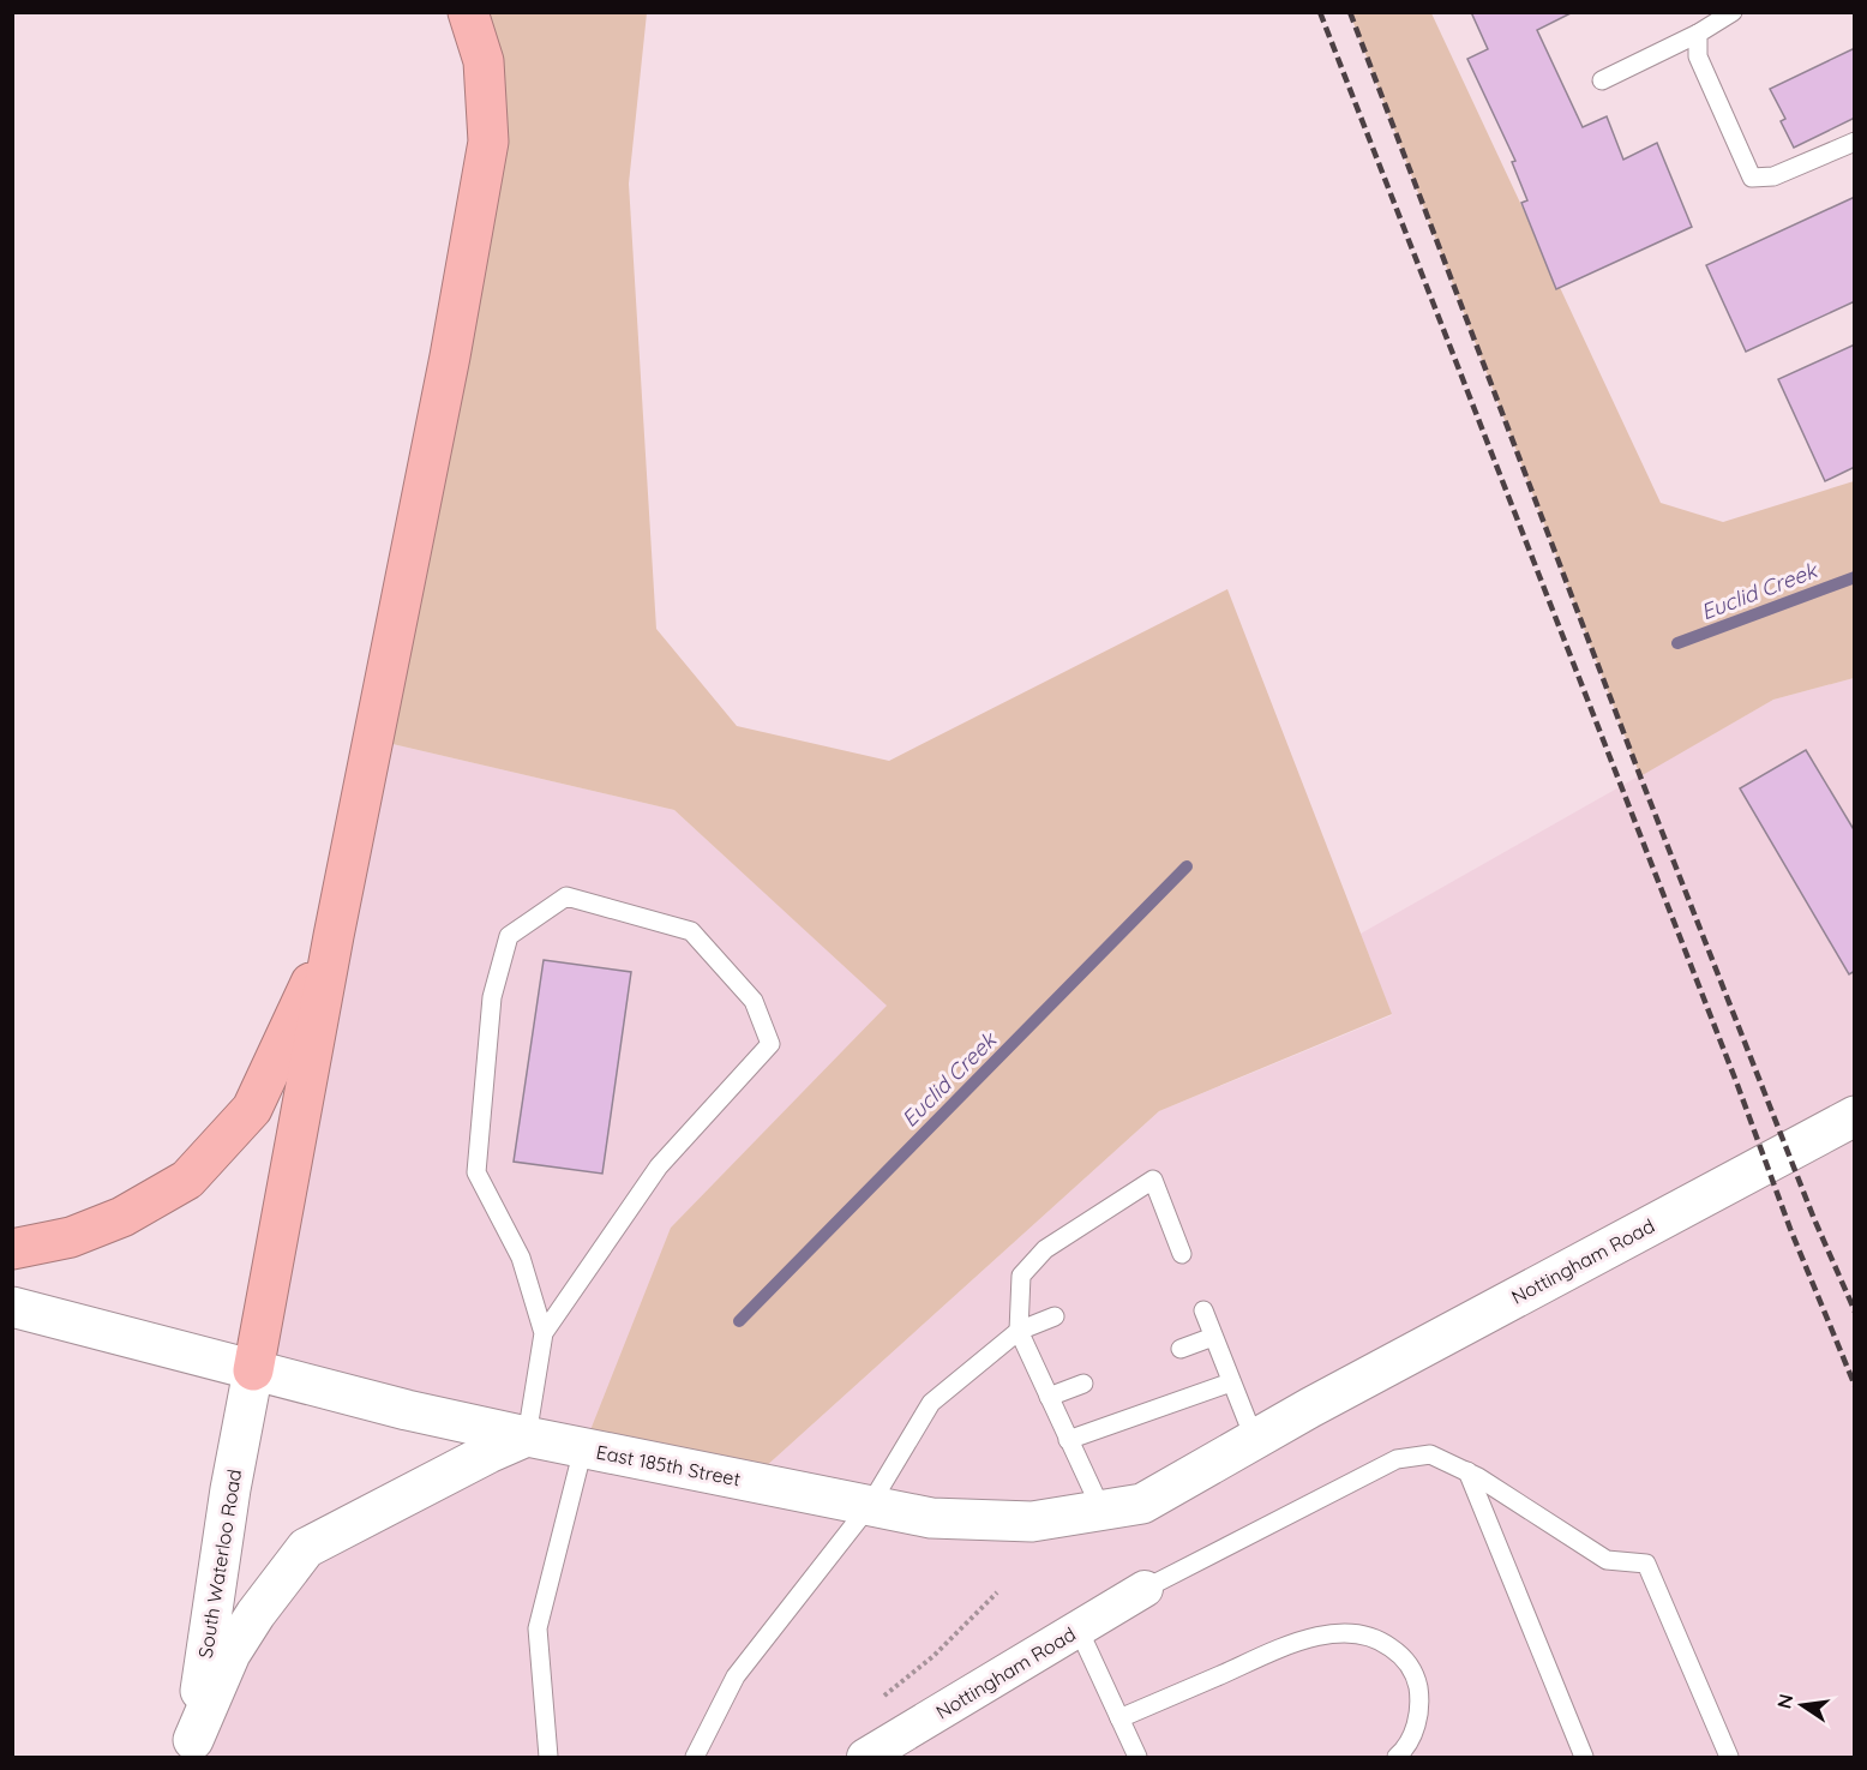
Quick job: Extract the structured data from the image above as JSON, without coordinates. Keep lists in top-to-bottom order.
{
  "streets": {
    "street": ["Nottingham Road", "East 185th Street", "South Waterloo Road"]
  },
  "crossings": [
    ["Nottingham Road", "East 185th Street"],
    ["East 185th Street", "South Waterloo Road"]
  ],
  "water": ["Euclid Creek"],
  "north": "left"
}
